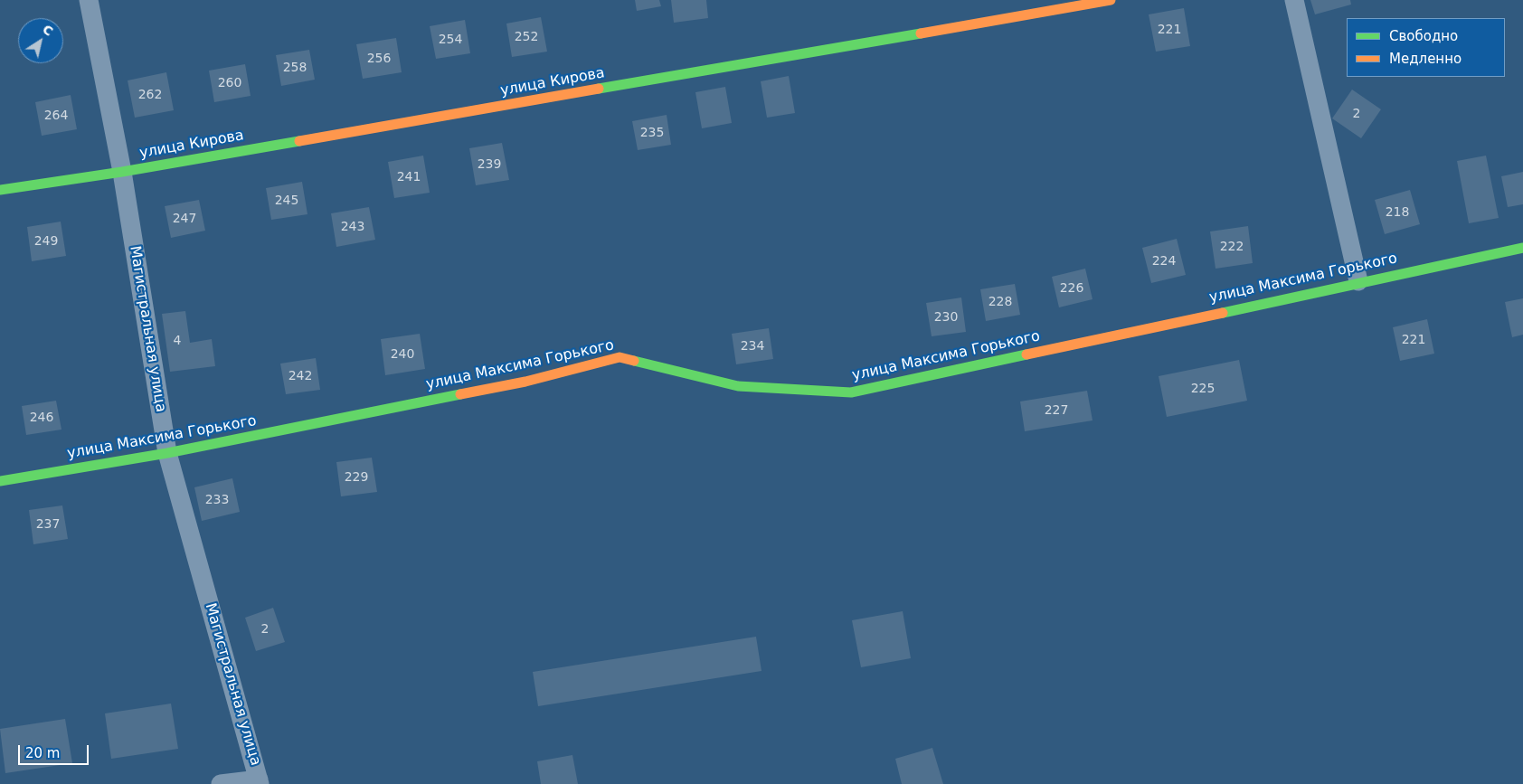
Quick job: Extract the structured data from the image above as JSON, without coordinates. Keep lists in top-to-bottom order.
{
  "streets": {
    "street": ["улица Кирова", "улица Максима Горького", "Магистральная улица"]
  },
  "crossings": [
    ["улица Кирова", "Магистральная улица"],
    ["улица Максима Горького", "Магистральная улица"]
  ],
  "house_numbers": [
    "221",
    "252",
    "254",
    "256",
    "258",
    "260",
    "262",
    "2",
    "264",
    "235",
    "239",
    "241",
    "245",
    "218",
    "247",
    "243",
    "249",
    "222",
    "224",
    "226",
    "228",
    "230",
    "221",
    "4",
    "234",
    "240",
    "242",
    "225",
    "227",
    "246",
    "229",
    "233",
    "237",
    "2"
  ],
  "legend": ["Свободно", "Медленно"],
  "scale_bar": "20 m",
  "north": "top right"
}
